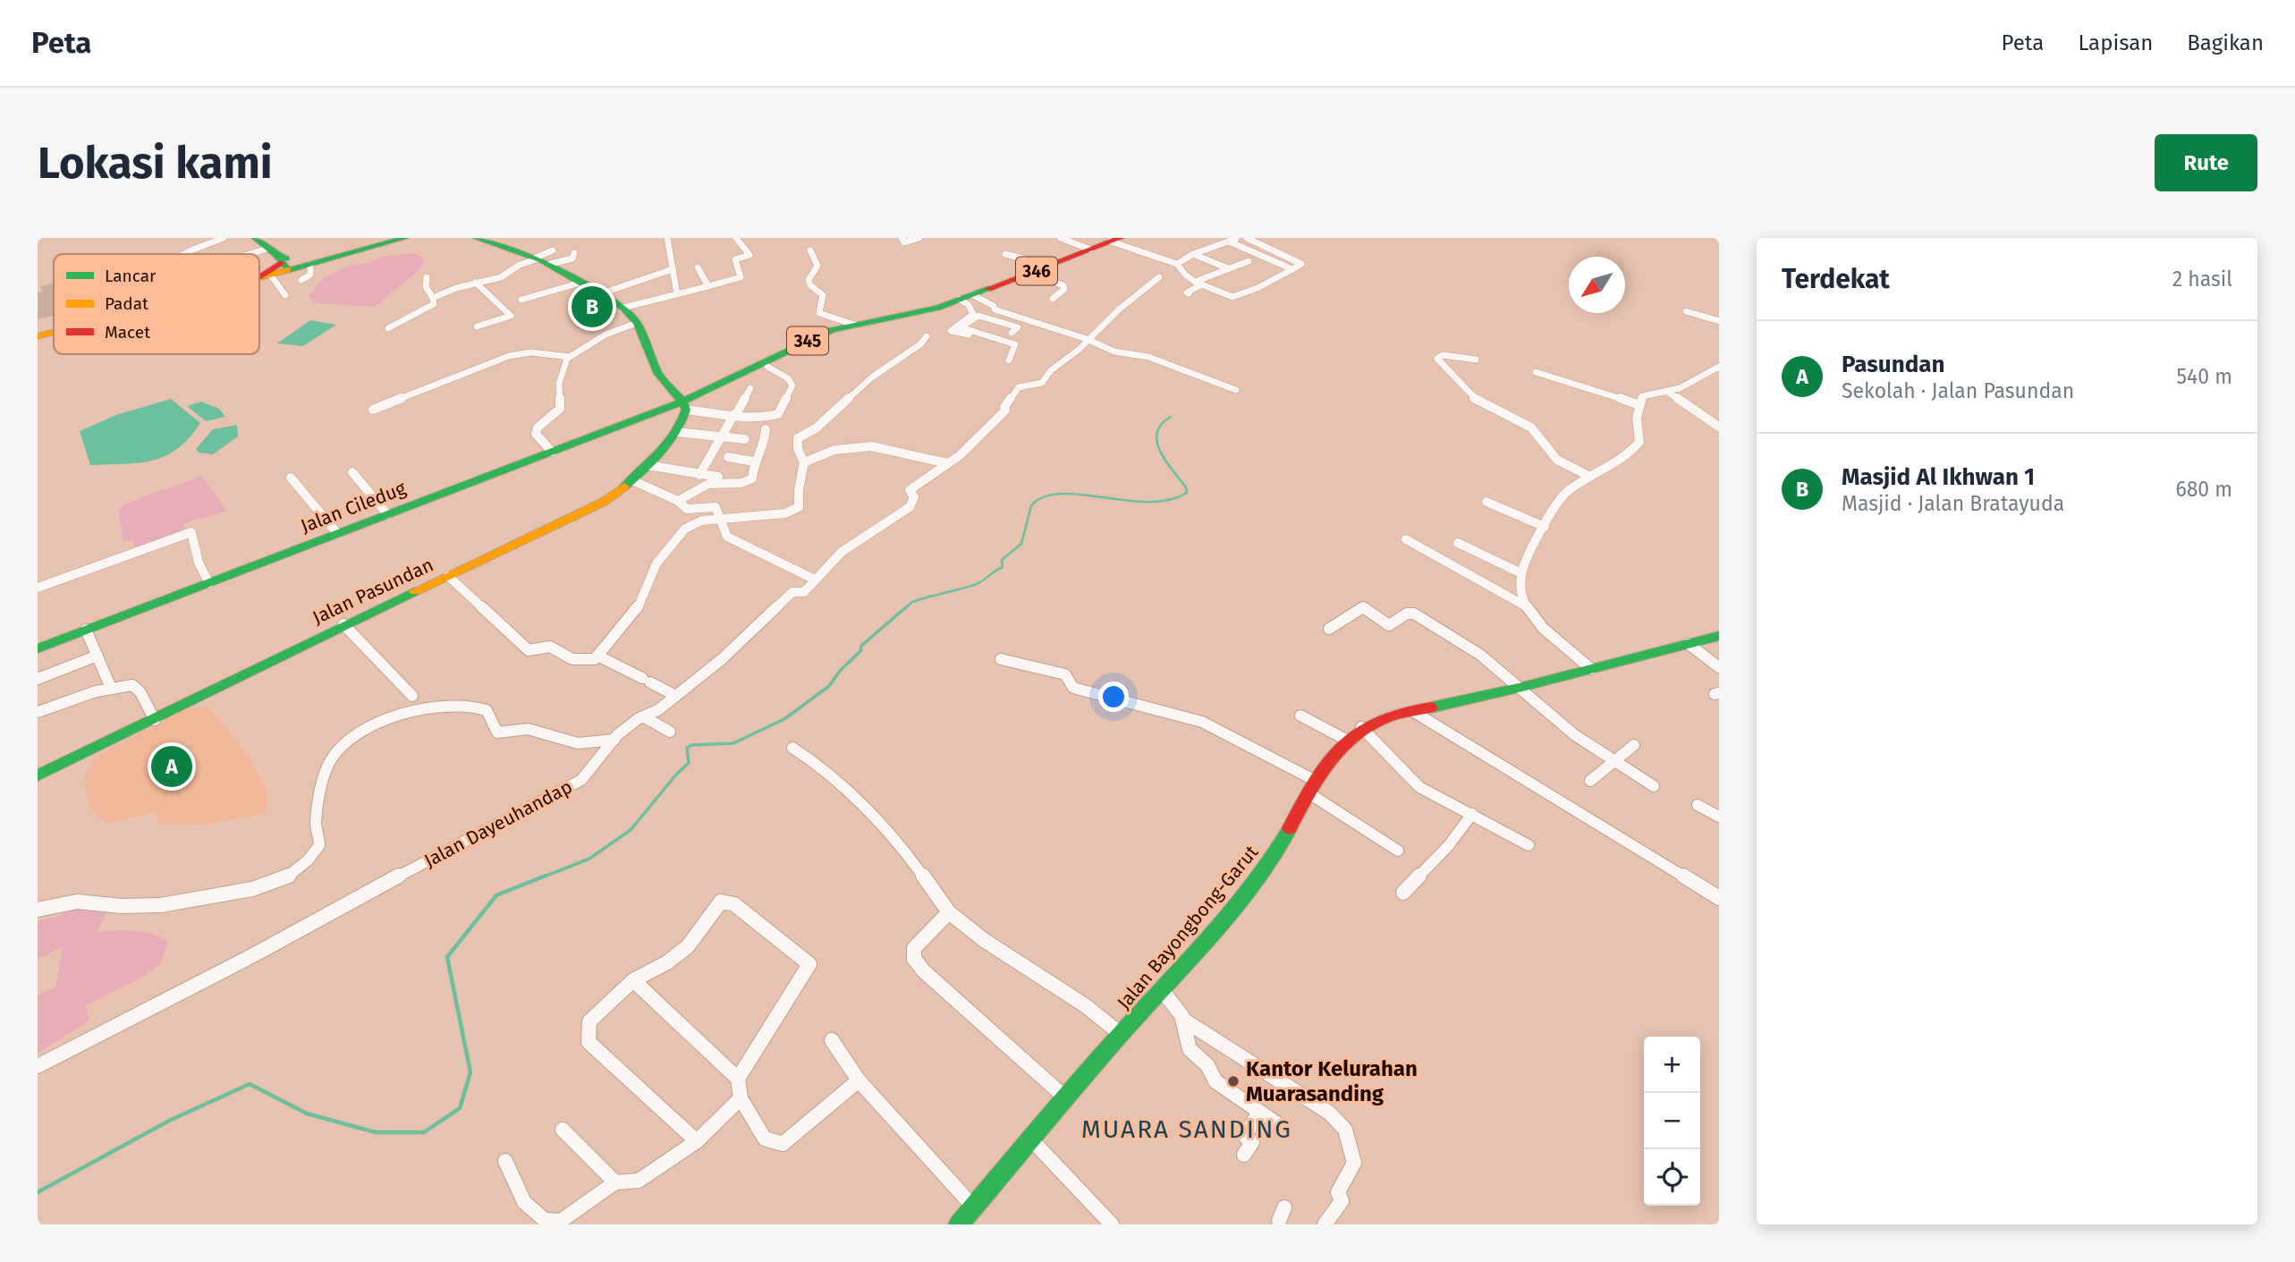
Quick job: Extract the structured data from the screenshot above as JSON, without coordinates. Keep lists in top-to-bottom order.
{
  "streets": {
    "main road": [
      "346",
      "345",
      "Jalan Ciledug",
      "Jalan Pasundan",
      "Jalan Bayongbong-Garut"
    ],
    "street": ["Jalan Dayeuhandap"]
  },
  "crossings": [
    ["346", "345"],
    ["345", "Jalan Ciledug"],
    ["345", "Jalan Pasundan"],
    ["Jalan Ciledug", "Jalan Pasundan"]
  ],
  "districts": ["MUARA SANDING"],
  "places": ["Kantor Kelurahan Muarasanding"],
  "legend": ["Lancar", "Padat", "Macet"],
  "north": "bottom left",
  "page": {
    "header": "Peta",
    "nav": ["Peta", "Lapisan", "Bagikan"],
    "buttons": "Rute",
    "title": "Lokasi kami",
    "heading": ["Terdekat", "2 hasil"],
    "pins": ["B", "A"],
    "list": [
      {
        "mark": "A",
        "name": "Pasundan",
        "note": "Sekolah · Jalan Pasundan",
        "value": "540 m"
      },
      {
        "mark": "B",
        "name": "Masjid Al Ikhwan 1",
        "note": "Masjid · Jalan Bratayuda",
        "value": "680 m"
      }
    ],
    "map_buttons": ["+", "−"]
  }
}
